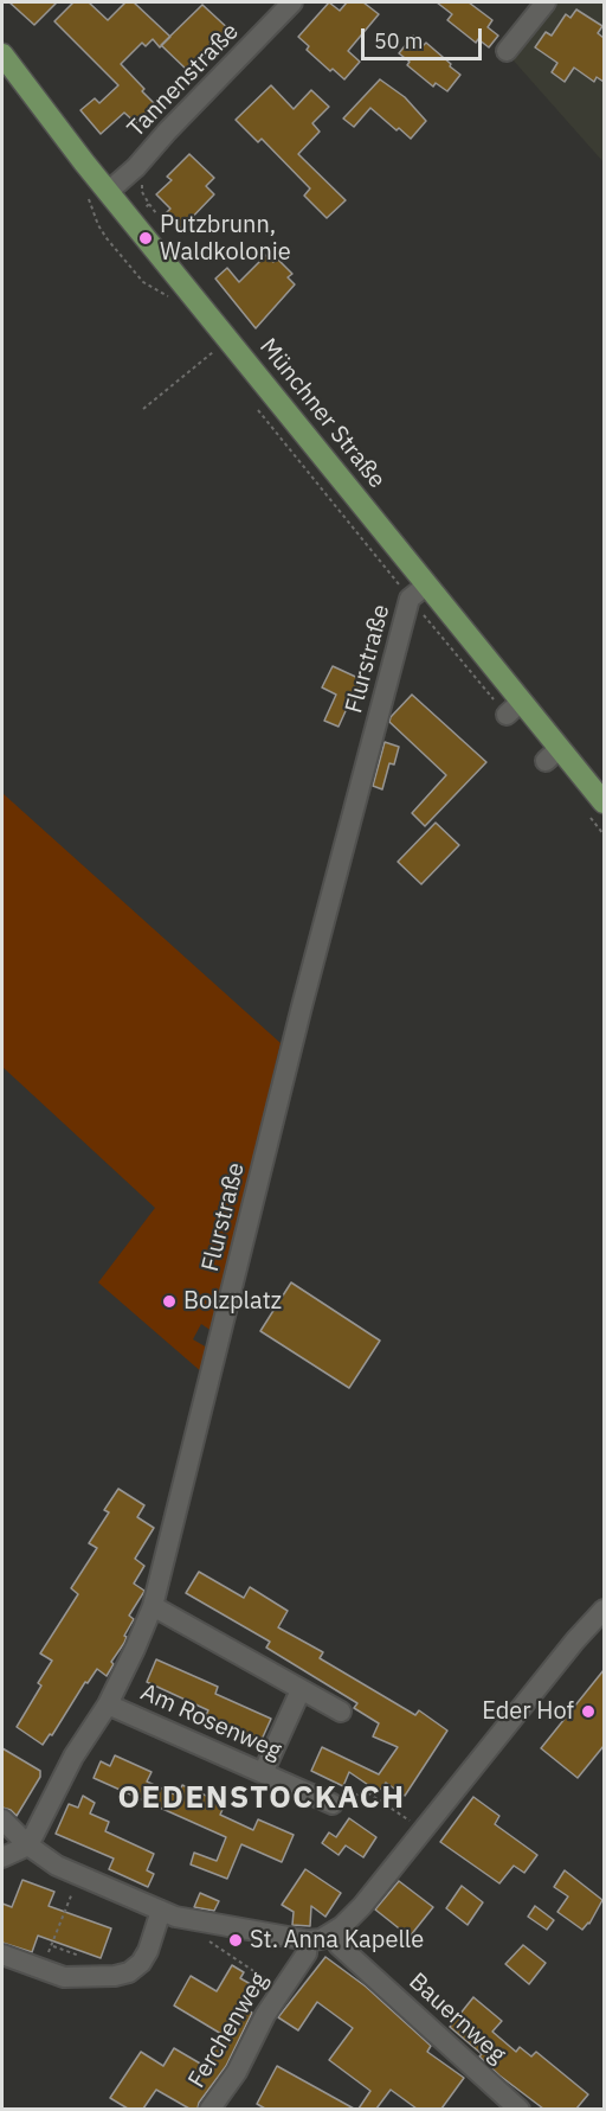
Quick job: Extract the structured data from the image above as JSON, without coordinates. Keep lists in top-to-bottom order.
{
  "streets": {
    "main road": ["Münchner Straße"],
    "street": [
      "Tannenstraße",
      "Flurstraße",
      "Am Rosenweg",
      "Bauernweg",
      "Ferchenweg"
    ]
  },
  "crossings": [
    ["Tannenstraße", "Münchner Straße"],
    ["Münchner Straße", "Flurstraße"],
    ["Flurstraße", "Am Rosenweg"]
  ],
  "districts": ["OEDENSTOCKACH"],
  "places": [
    "Putzbrunn, Waldkolonie",
    "Bolzplatz",
    "Eder Hof",
    "St. Anna Kapelle"
  ],
  "scale_bar": "50 m"
}
